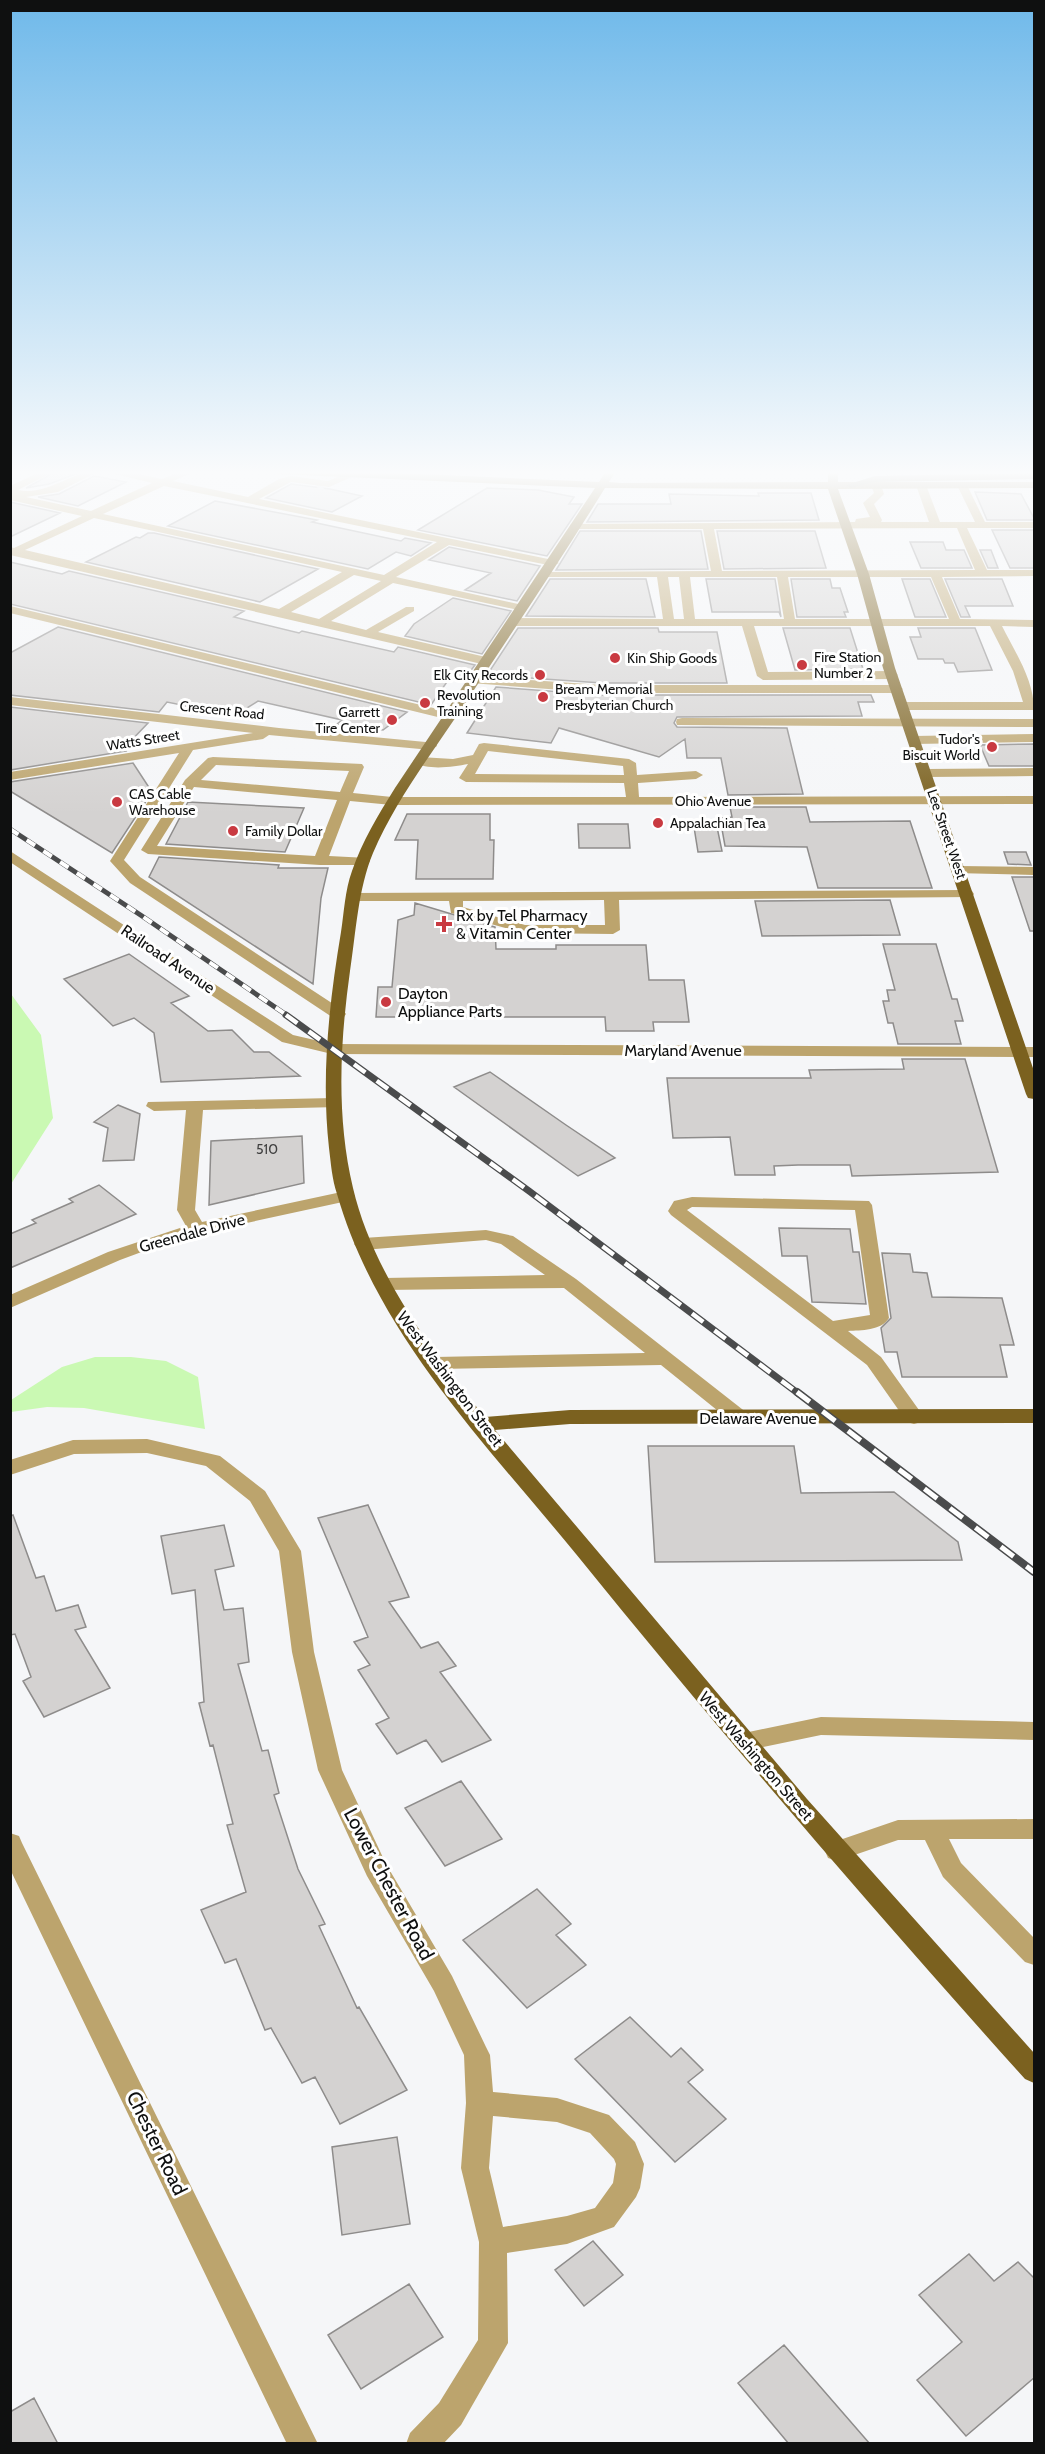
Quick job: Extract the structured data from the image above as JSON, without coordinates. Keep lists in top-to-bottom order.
{
  "streets": {
    "main road": ["Lee Street West", "West Washington Street", "Delaware Avenue"],
    "street": [
      "Crescent Road",
      "Watts Street",
      "Ohio Avenue",
      "Railroad Avenue",
      "Maryland Avenue",
      "Greendale Drive",
      "Lower Chester Road",
      "Chester Road"
    ]
  },
  "crossings": [
    ["Crescent Road", "Watts Street"],
    ["Crescent Road", "West Washington Street"],
    ["Ohio Avenue", "Lee Street West"],
    ["Ohio Avenue", "West Washington Street"],
    ["Lee Street West", "Maryland Avenue"],
    ["Railroad Avenue", "Maryland Avenue"],
    ["Railroad Avenue", "West Washington Street"],
    ["Maryland Avenue", "West Washington Street"],
    ["Greendale Drive", "West Washington Street"],
    ["West Washington Street", "Delaware Avenue"]
  ],
  "places": {
    "other": [
      "Kin Ship Goods",
      "Fire Station Number 2",
      "Elk City Records",
      "Bream Memorial Presbyterian Church",
      "Revolution Training",
      "Garrett Tire Center",
      "Tudor's Biscuit World",
      "CAS Cable Warehouse",
      "Appalachian Tea",
      "Family Dollar",
      "Dayton Appliance Parts"
    ],
    "health": ["Rx by Tel Pharmacy & Vitamin Center"]
  },
  "house_numbers": ["510"]
}
